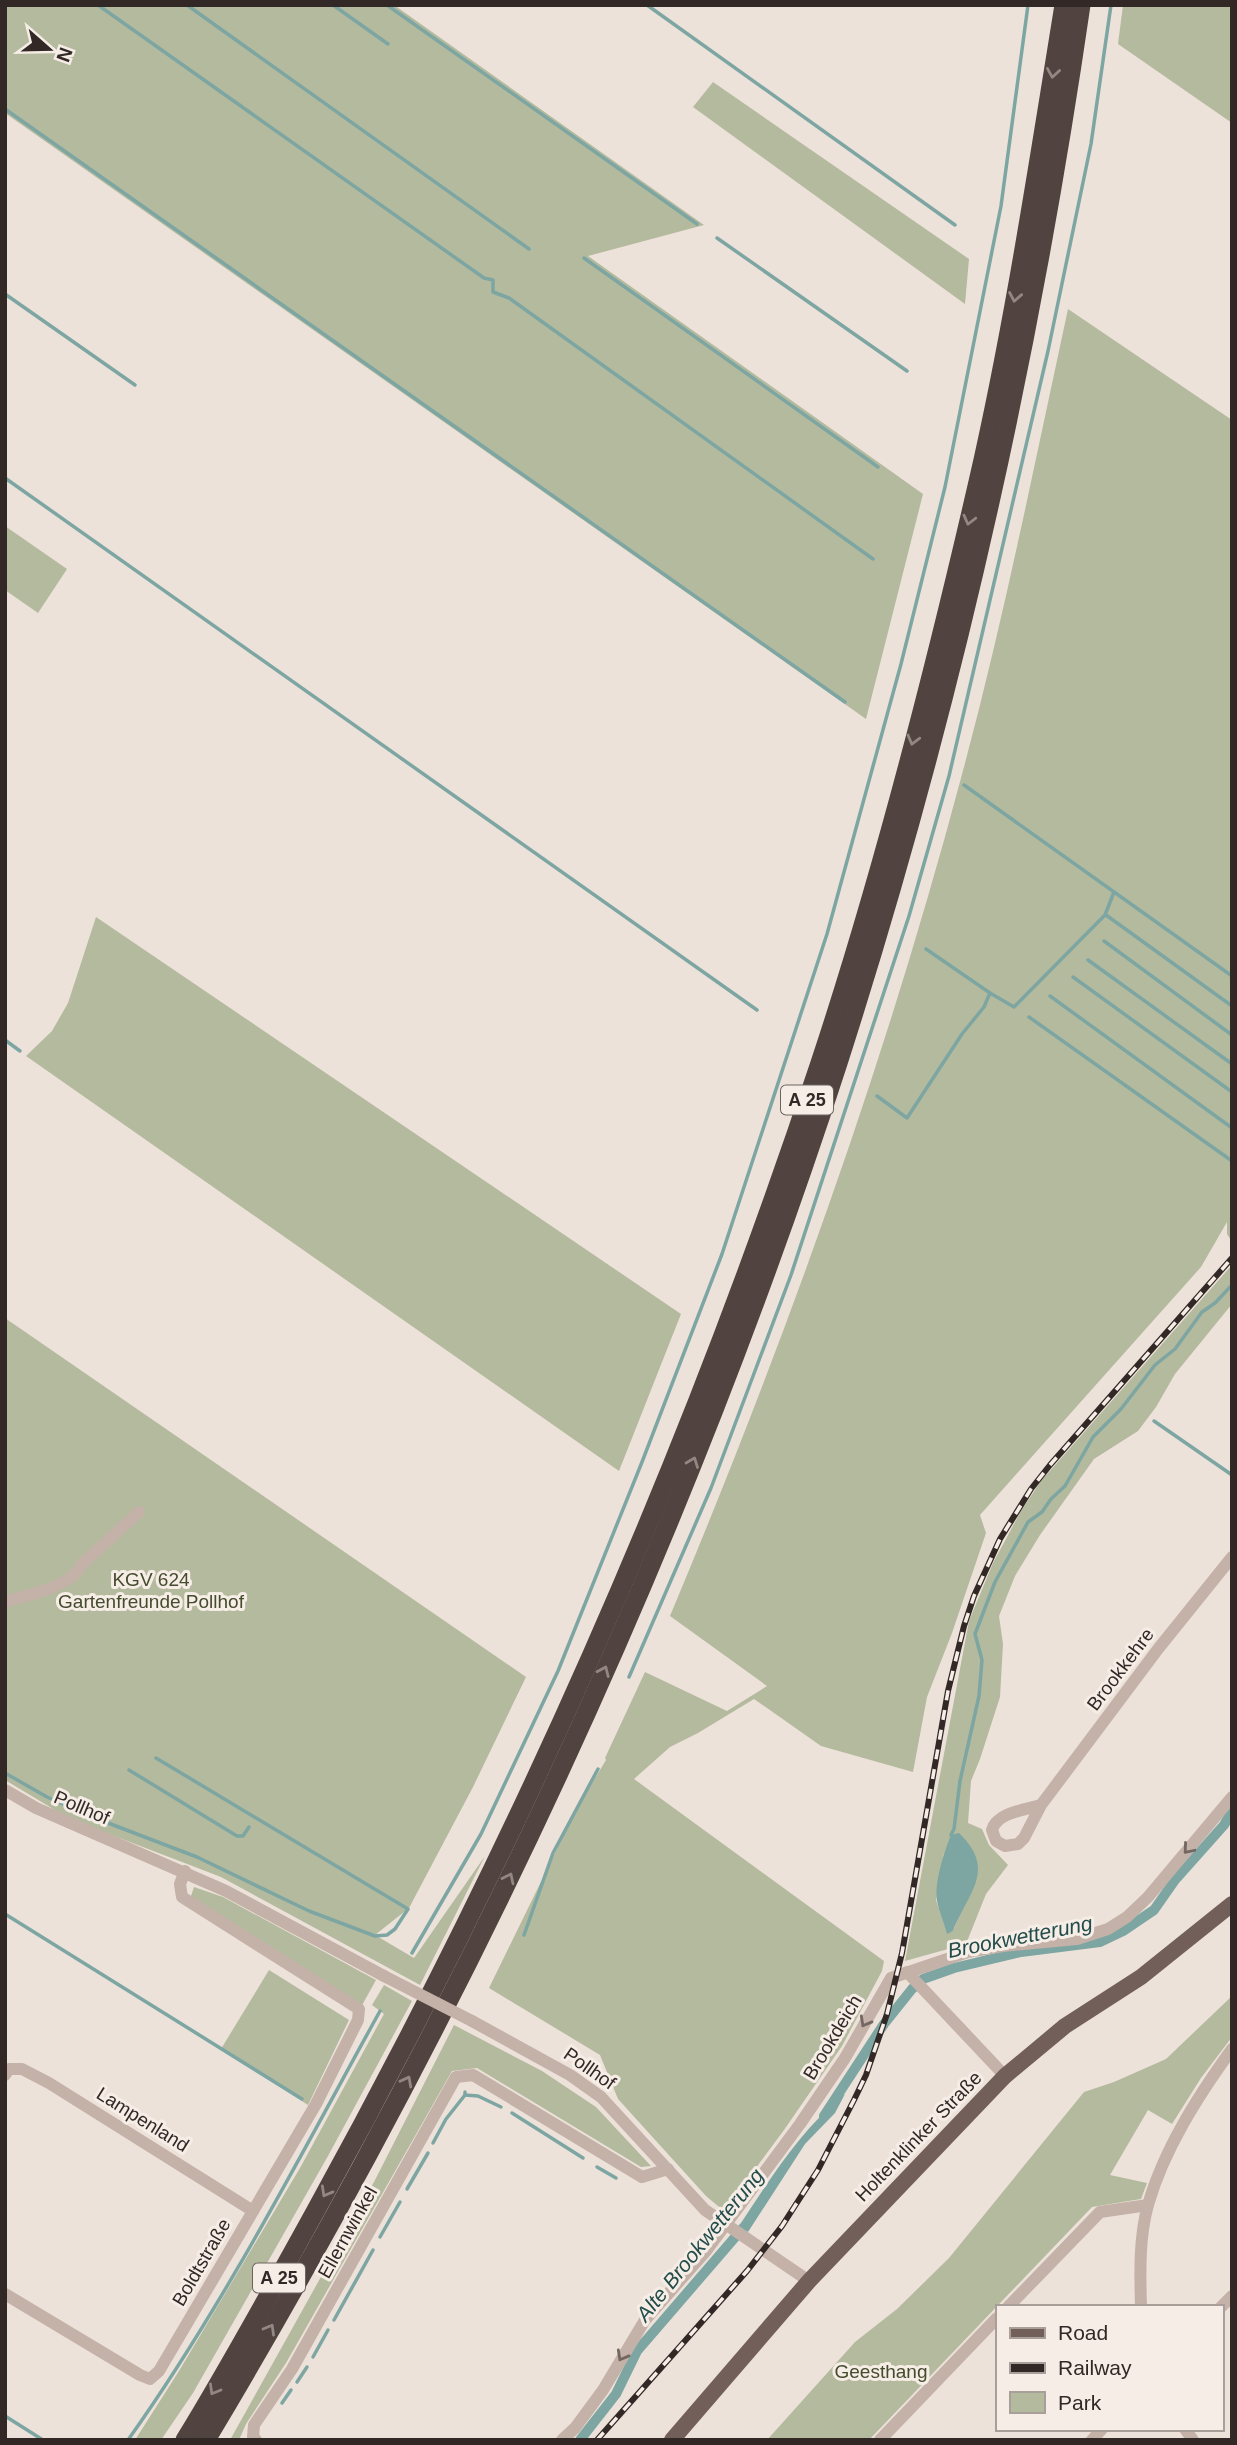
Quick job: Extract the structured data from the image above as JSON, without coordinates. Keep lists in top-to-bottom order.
{
  "streets": {
    "highway": ["A 25"],
    "main road": ["Holtenklinker Straße"],
    "street": [
      "Brookkehre",
      "Pollhof",
      "Brookdeich",
      "Lampenland",
      "Ellernwinkel",
      "Boldtstraße"
    ]
  },
  "crossings": [
    ["Pollhof", "Brookdeich"],
    ["Pollhof", "Holtenklinker Straße"],
    ["Pollhof", "Ellernwinkel"],
    ["Pollhof", "Boldtstraße"],
    ["Lampenland", "Boldtstraße"]
  ],
  "one_way": ["Brookdeich"],
  "water": ["Brookwetterung", "Alte Brookwetterung"],
  "parks": ["KGV 624 Gartenfreunde Pollhof", "Geesthang"],
  "legend": ["Road", "Railway", "Park"],
  "north": "right"
}
